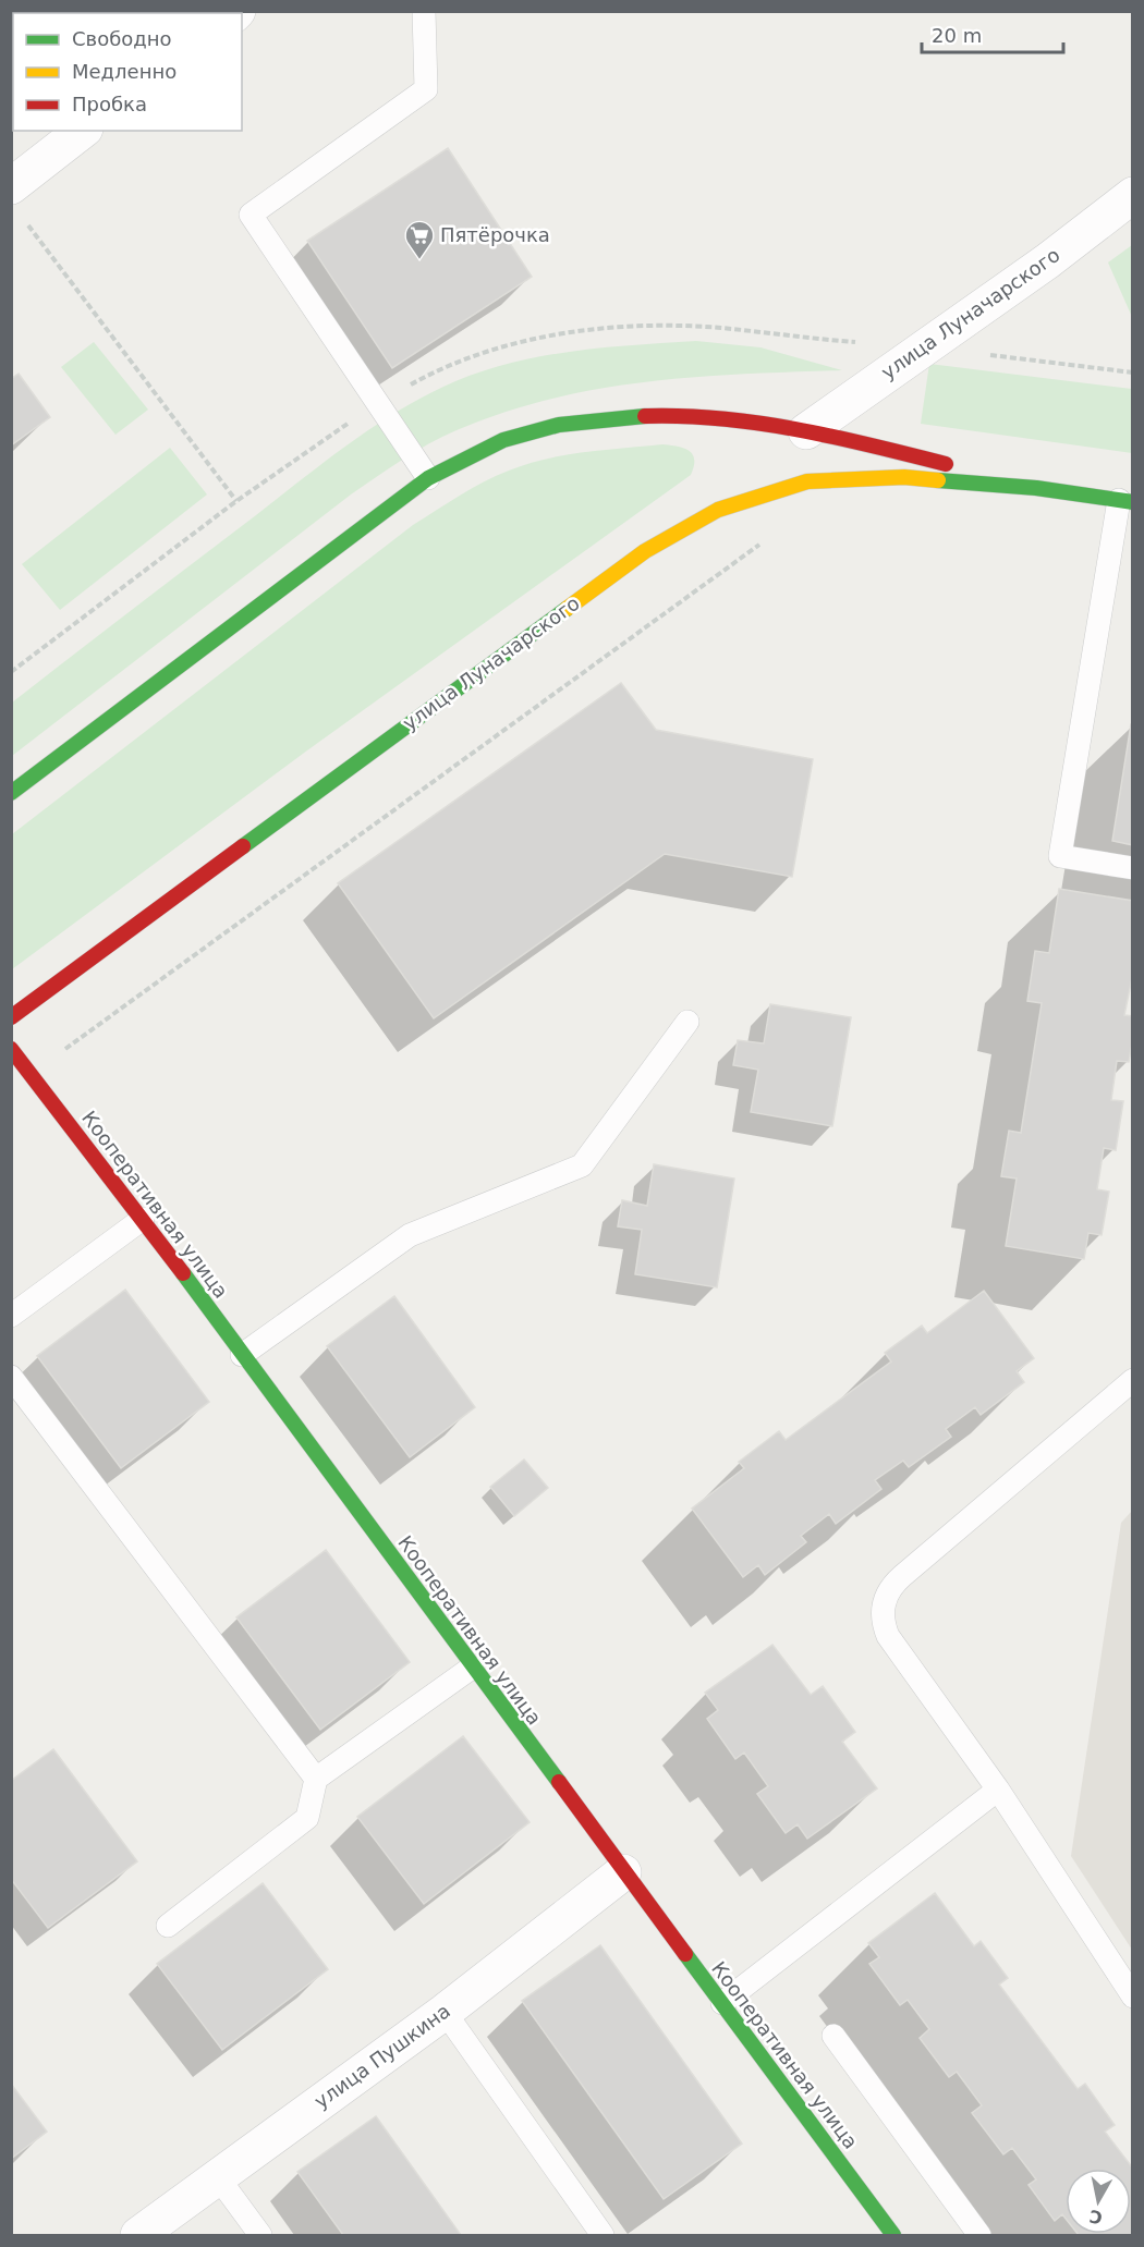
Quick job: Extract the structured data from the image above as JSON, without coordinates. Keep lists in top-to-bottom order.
{
  "streets": {
    "main road": ["улица Луначарского", "Кооперативная улица"],
    "street": ["улица Пушкина"]
  },
  "crossings": [
    ["Кооперативная улица", "улица Пушкина"]
  ],
  "places": {
    "supermarket": ["Пятёрочка"]
  },
  "legend": ["Свободно", "Медленно", "Пробка"],
  "scale_bar": "20 m",
  "north": "bottom"
}
